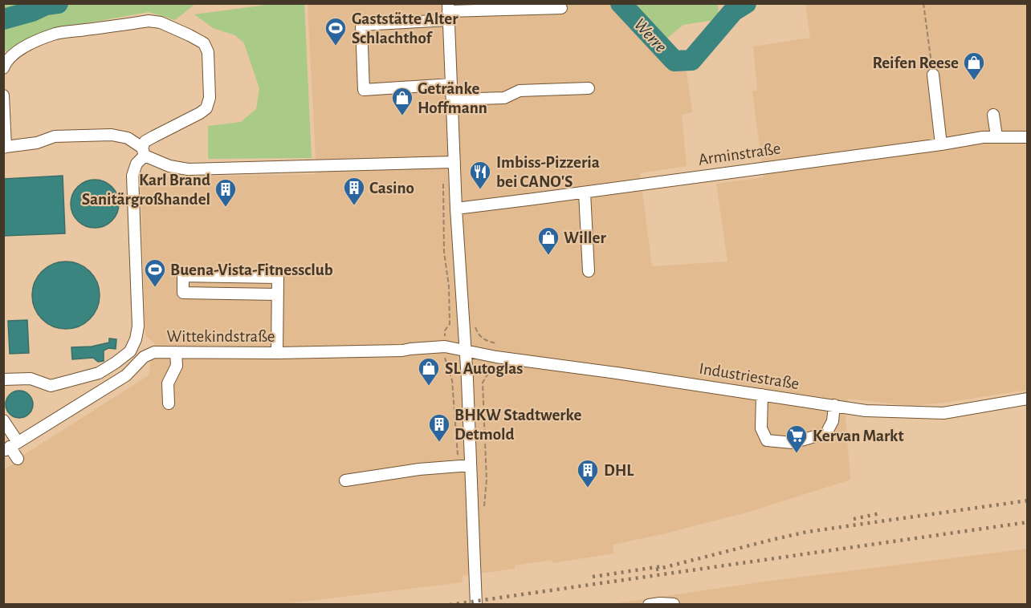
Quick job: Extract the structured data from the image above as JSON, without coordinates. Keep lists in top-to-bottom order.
{
  "streets": {
    "street": ["Arminstraße", "Wittekindstraße", "Industriestraße"]
  },
  "crossings": [
    ["Wittekindstraße", "Industriestraße"]
  ],
  "water": ["Werre"],
  "places": {
    "sports": ["Gaststätte Alter Schlachthof", "Buena-Vista-Fitnessclub"],
    "shop": [
      "Reifen Reese",
      "Getränke Hoffmann",
      "Willer",
      "SL Autoglas"
    ],
    "restaurant": ["Imbiss-Pizzeria bei CANO'S"],
    "building": [
      "Casino",
      "Karl Brand Sanitärgroßhandel",
      "BHKW Stadtwerke Detmold",
      "DHL"
    ],
    "supermarket": ["Kervan Markt"]
  }
}
